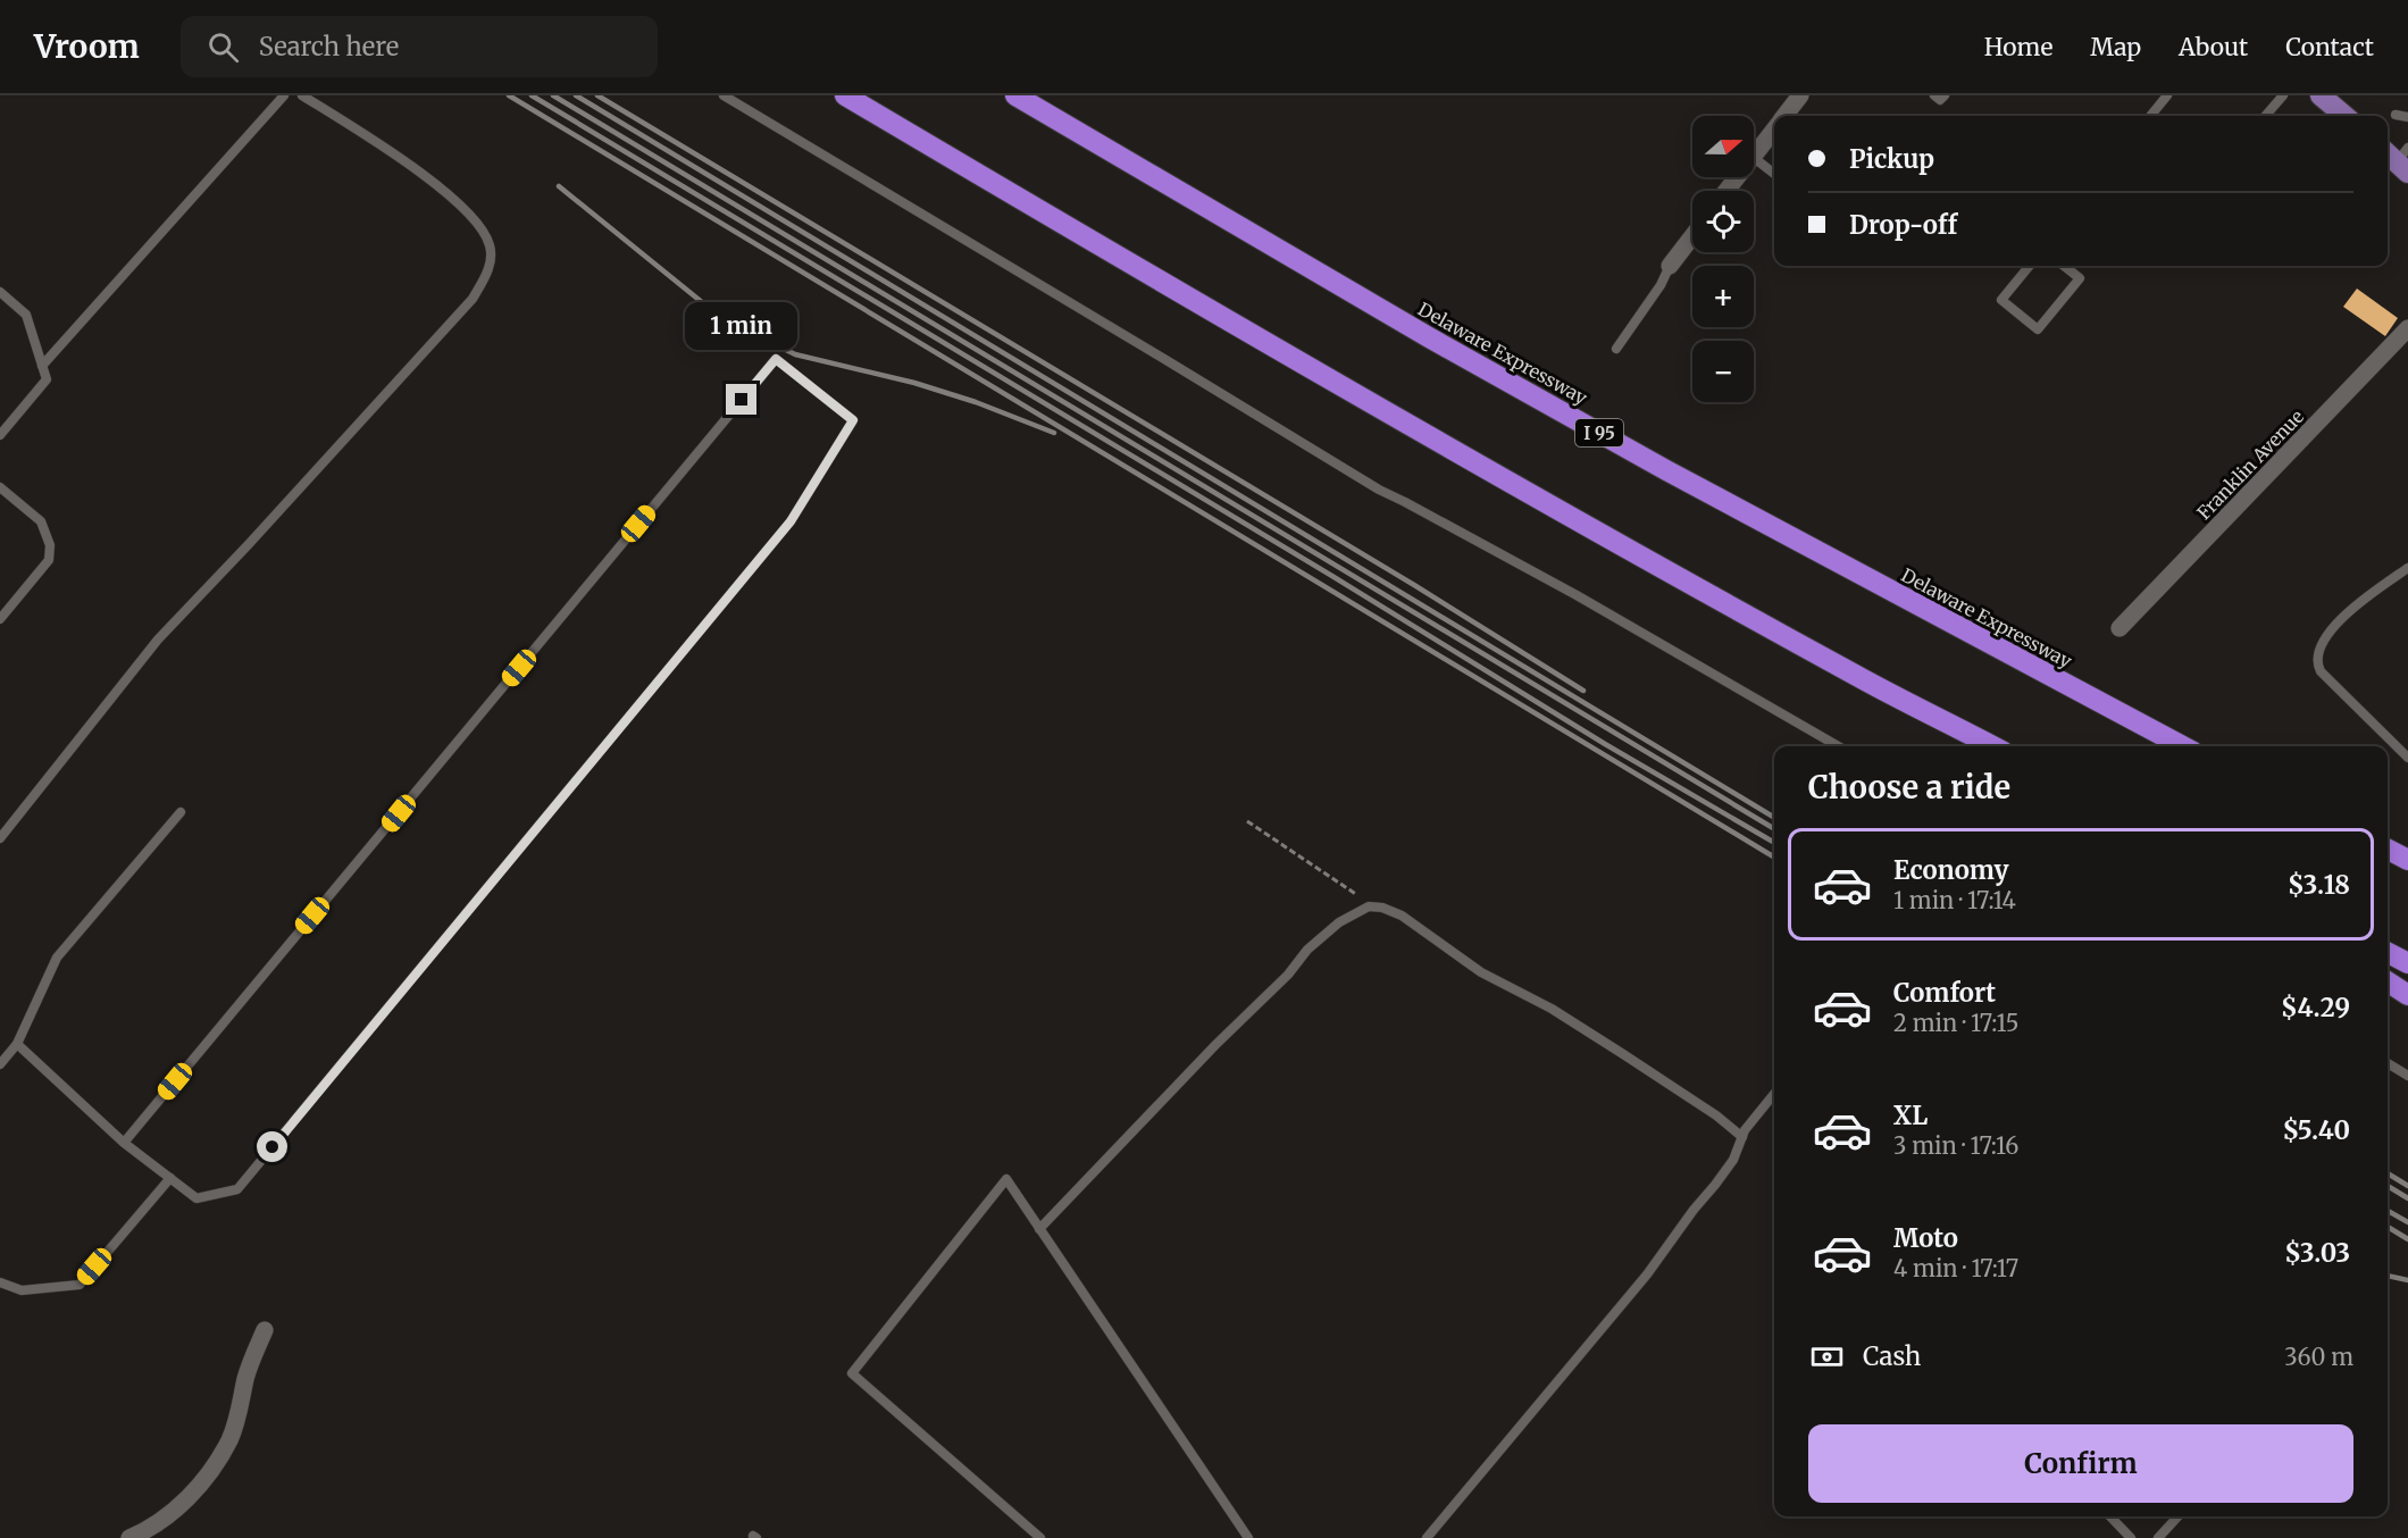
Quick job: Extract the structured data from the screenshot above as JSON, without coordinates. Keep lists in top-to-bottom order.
{
  "streets": {
    "highway": ["Delaware Expressway", "I 95"],
    "street": ["Franklin Avenue"]
  },
  "north": "right",
  "page": {
    "header": "Vroom",
    "search": "Search here",
    "nav": [
      "Home",
      "Map",
      "About",
      "Contact"
    ],
    "map_buttons": ["+", "−"],
    "banner": ["Pickup", "Drop-off"],
    "bubble": "1 min",
    "heading": "Choose a ride",
    "list": [
      {
        "name": "Economy",
        "note": "1 min · 17:14",
        "value": "$3.18"
      },
      {
        "name": "Comfort",
        "note": "2 min · 17:15",
        "value": "$4.29"
      },
      {
        "name": "XL",
        "note": "3 min · 17:16",
        "value": "$5.40"
      },
      {
        "name": "Moto",
        "note": "4 min · 17:17",
        "value": "$3.03"
      }
    ],
    "pay": ["Cash", "360 m"],
    "buttons": "Confirm"
  }
}
